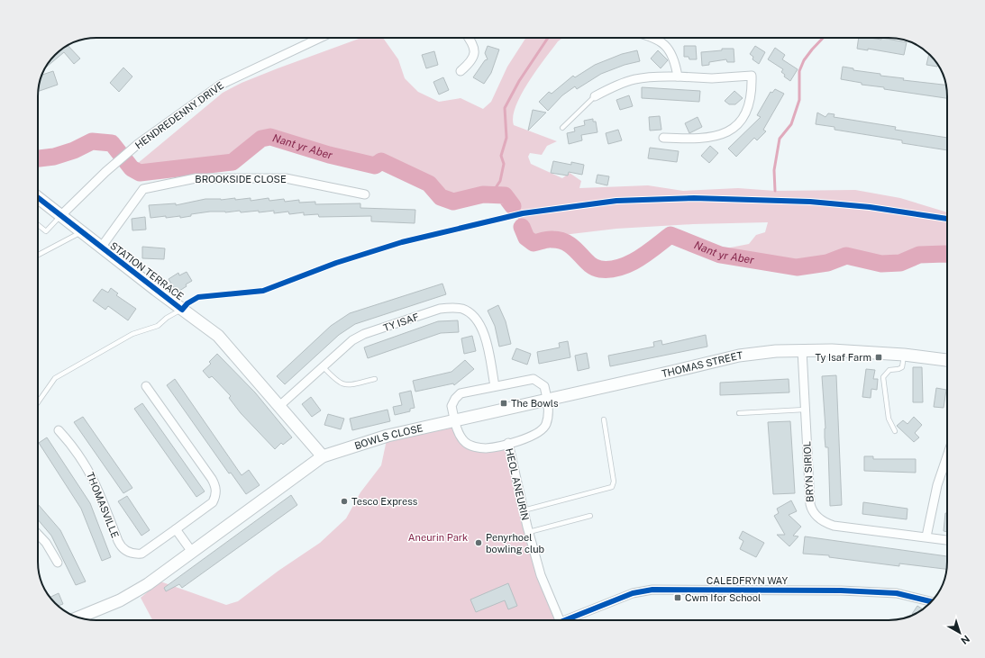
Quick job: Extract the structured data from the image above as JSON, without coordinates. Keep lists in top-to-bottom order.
{
  "streets": {
    "main road": ["STATION TERRACE", "THOMAS STREET", "BOWLS CLOSE"],
    "street": [
      "HENDREDENNY DRIVE",
      "BROOKSIDE CLOSE",
      "TY ISAF",
      "BRYN SIRIOL",
      "HEOL ANEURIN",
      "THOMASVILLE",
      "CALEDFRYN WAY"
    ]
  },
  "crossings": [
    ["HENDREDENNY DRIVE", "STATION TERRACE"],
    ["BROOKSIDE CLOSE", "STATION TERRACE"],
    ["STATION TERRACE", "TY ISAF"],
    ["STATION TERRACE", "BOWLS CLOSE"],
    ["THOMAS STREET", "BOWLS CLOSE"],
    ["THOMAS STREET", "BRYN SIRIOL"],
    ["THOMAS STREET", "HEOL ANEURIN"],
    ["BOWLS CLOSE", "HEOL ANEURIN"]
  ],
  "water": ["Nant yr Aber"],
  "parks": ["Aneurin Park"],
  "places": {
    "transit": ["Ty Isaf Farm", "The Bowls", "Cwm Ifor School"],
    "other": ["Tesco Express", "Penyrhoel bowling club"]
  },
  "north": "bottom right"
}
